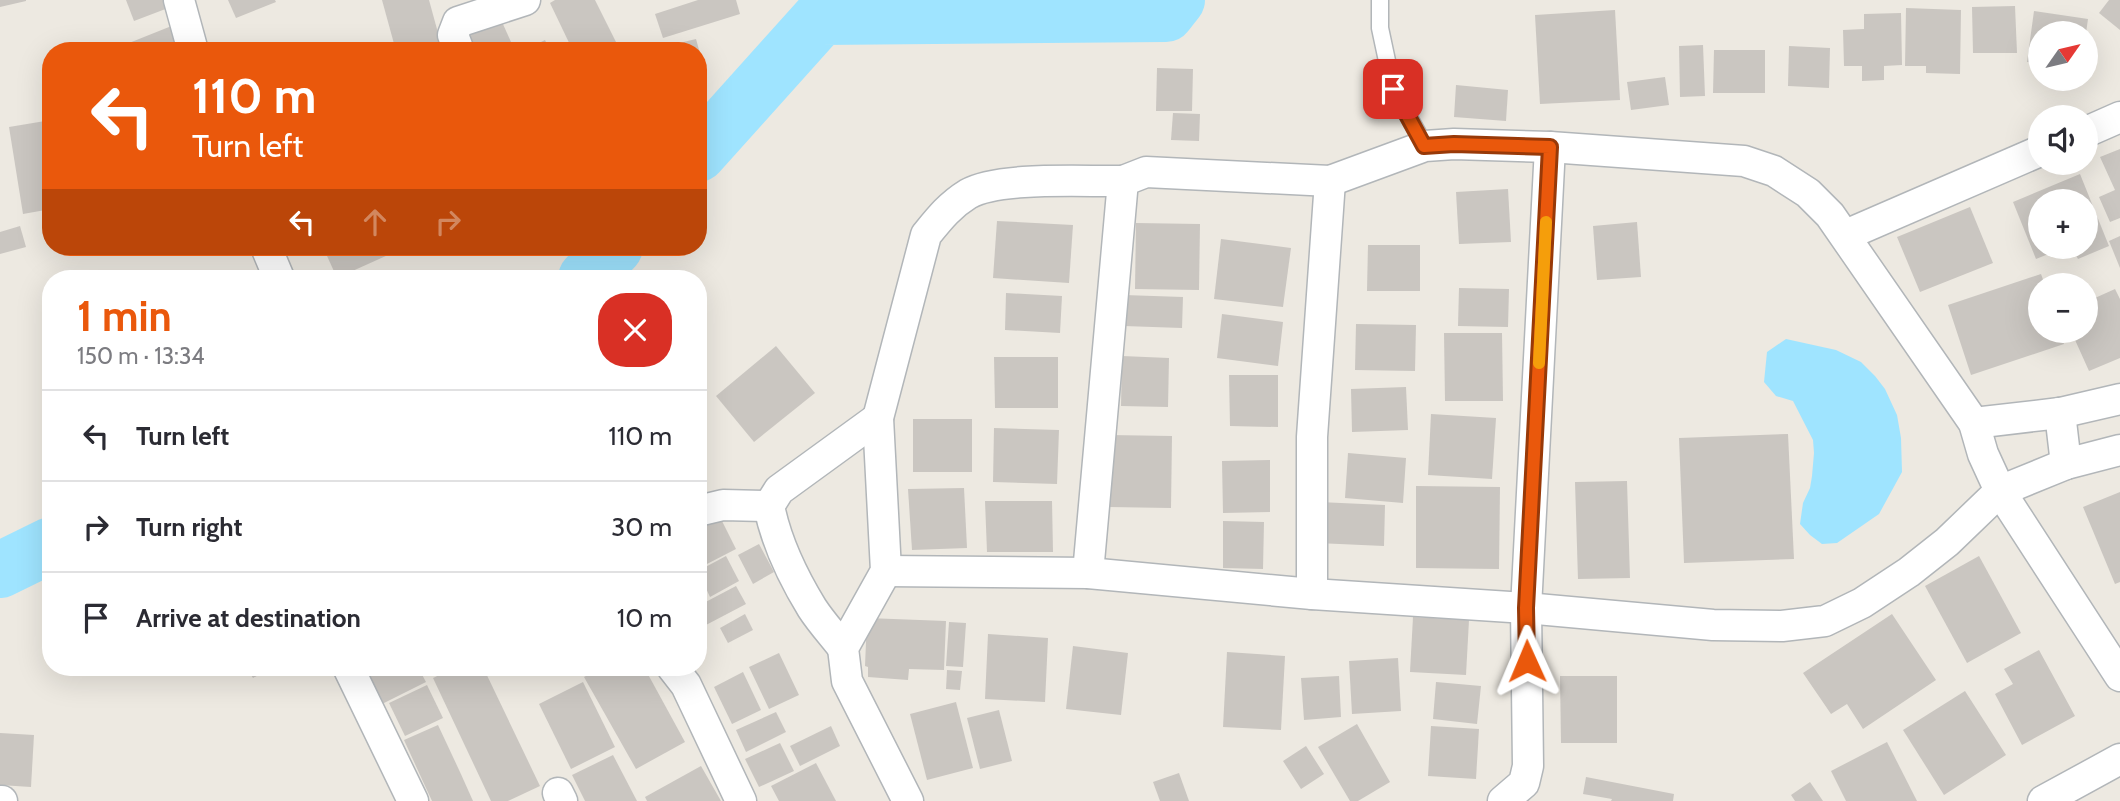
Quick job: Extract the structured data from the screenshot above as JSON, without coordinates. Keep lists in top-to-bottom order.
{
  "north": "top right",
  "page": {
    "map_buttons": ["+", "−"],
    "turn": ["110 m", "Turn left"],
    "heading": ["1 min", "150 m · 13:34"],
    "list": [
      {
        "name": "Turn left",
        "value": "110 m"
      },
      {
        "name": "Turn right",
        "value": "30 m"
      },
      {
        "name": "Arrive at destination",
        "value": "10 m"
      }
    ]
  }
}
